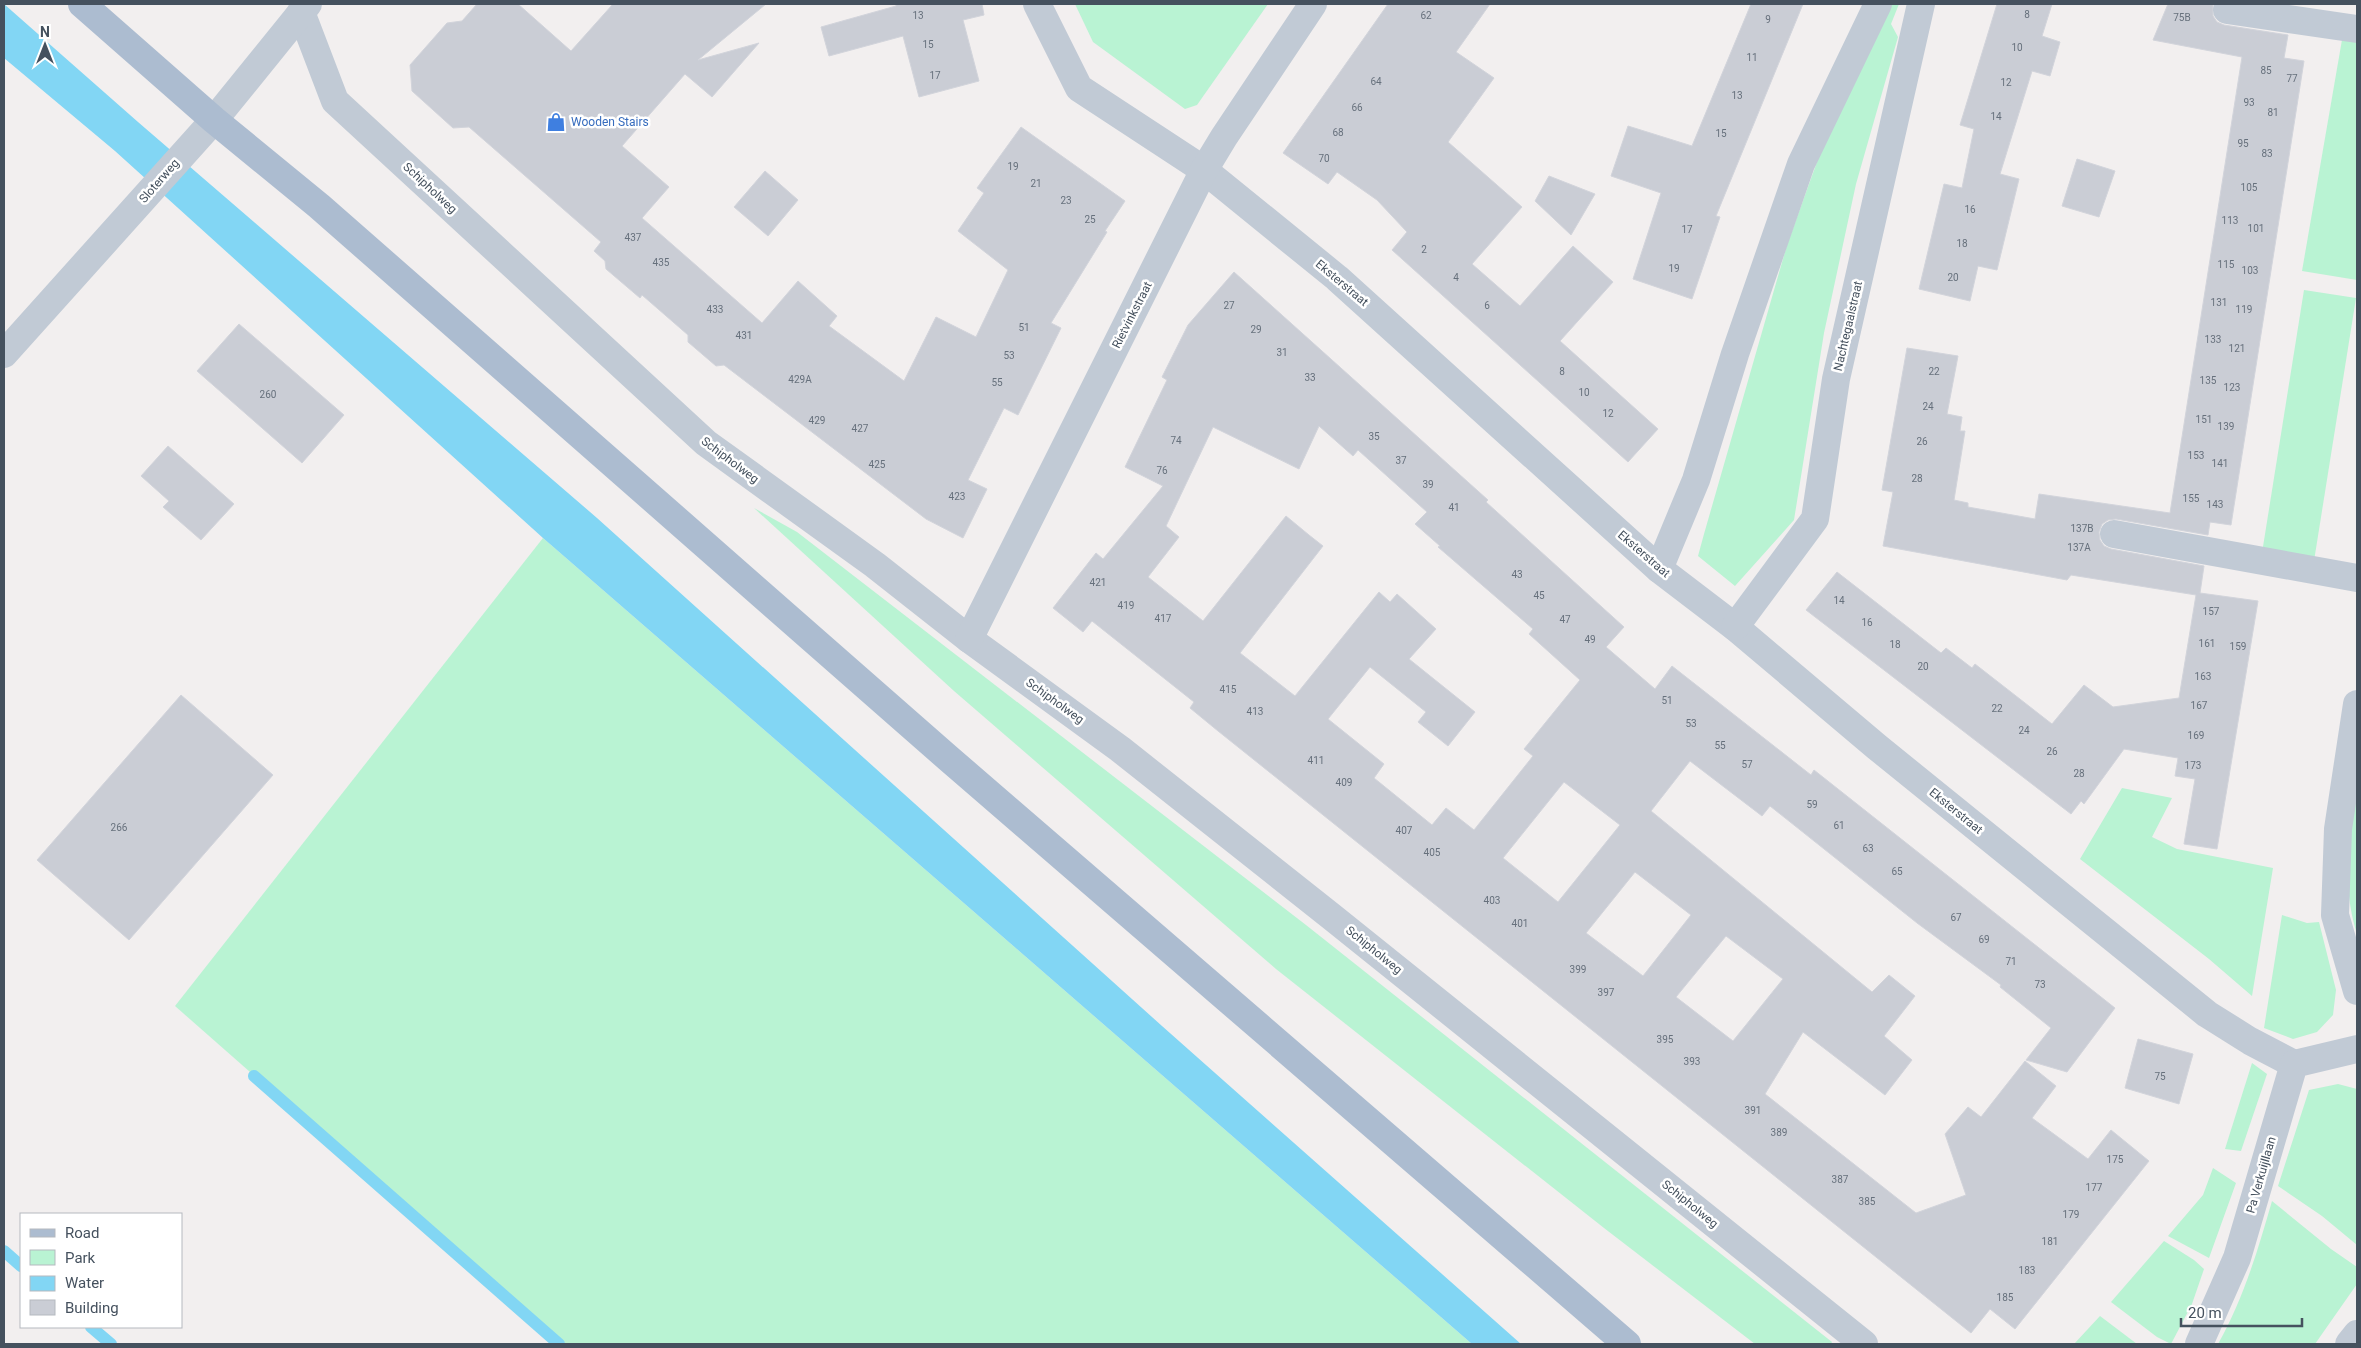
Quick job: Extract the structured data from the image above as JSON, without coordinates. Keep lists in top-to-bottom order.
{
  "streets": {
    "street": [
      "Sloterweg",
      "Schipholweg",
      "Eksterstraat",
      "Rietvinkstraat",
      "Nachtegaalstraat",
      "Pa Verkuijllaan"
    ]
  },
  "crossings": [
    ["Sloterweg", "Schipholweg"],
    ["Schipholweg", "Rietvinkstraat"],
    ["Eksterstraat", "Rietvinkstraat"],
    ["Eksterstraat", "Nachtegaalstraat"],
    ["Eksterstraat", "Pa Verkuijllaan"]
  ],
  "places": {
    "shop": ["Wooden Stairs"]
  },
  "house_numbers": [
    "8",
    "13",
    "62",
    "75B",
    "9",
    "15",
    "10",
    "11",
    "85",
    "17",
    "77",
    "64",
    "12",
    "13",
    "93",
    "66",
    "81",
    "14",
    "68",
    "15",
    "95",
    "83",
    "70",
    "19",
    "21",
    "105",
    "23",
    "16",
    "25",
    "113",
    "101",
    "17",
    "437",
    "18",
    "2",
    "435",
    "115",
    "19",
    "103",
    "4",
    "20",
    "131",
    "27",
    "6",
    "433",
    "119",
    "51",
    "29",
    "431",
    "133",
    "121",
    "31",
    "53",
    "8",
    "22",
    "33",
    "429A",
    "135",
    "55",
    "123",
    "10",
    "260",
    "24",
    "12",
    "151",
    "429",
    "139",
    "427",
    "35",
    "74",
    "26",
    "153",
    "37",
    "141",
    "425",
    "76",
    "28",
    "39",
    "423",
    "155",
    "143",
    "41",
    "137B",
    "137A",
    "43",
    "421",
    "45",
    "14",
    "419",
    "157",
    "417",
    "47",
    "16",
    "49",
    "161",
    "18",
    "159",
    "20",
    "163",
    "415",
    "51",
    "167",
    "22",
    "413",
    "53",
    "24",
    "169",
    "55",
    "26",
    "411",
    "57",
    "173",
    "28",
    "409",
    "59",
    "61",
    "266",
    "407",
    "63",
    "405",
    "65",
    "403",
    "67",
    "401",
    "69",
    "71",
    "399",
    "73",
    "397",
    "395",
    "393",
    "75",
    "391",
    "389",
    "175",
    "387",
    "177",
    "385",
    "179",
    "181",
    "183",
    "185"
  ],
  "legend": [
    "Road",
    "Park",
    "Water",
    "Building"
  ],
  "scale_bar": "20 m",
  "north": "top"
}
